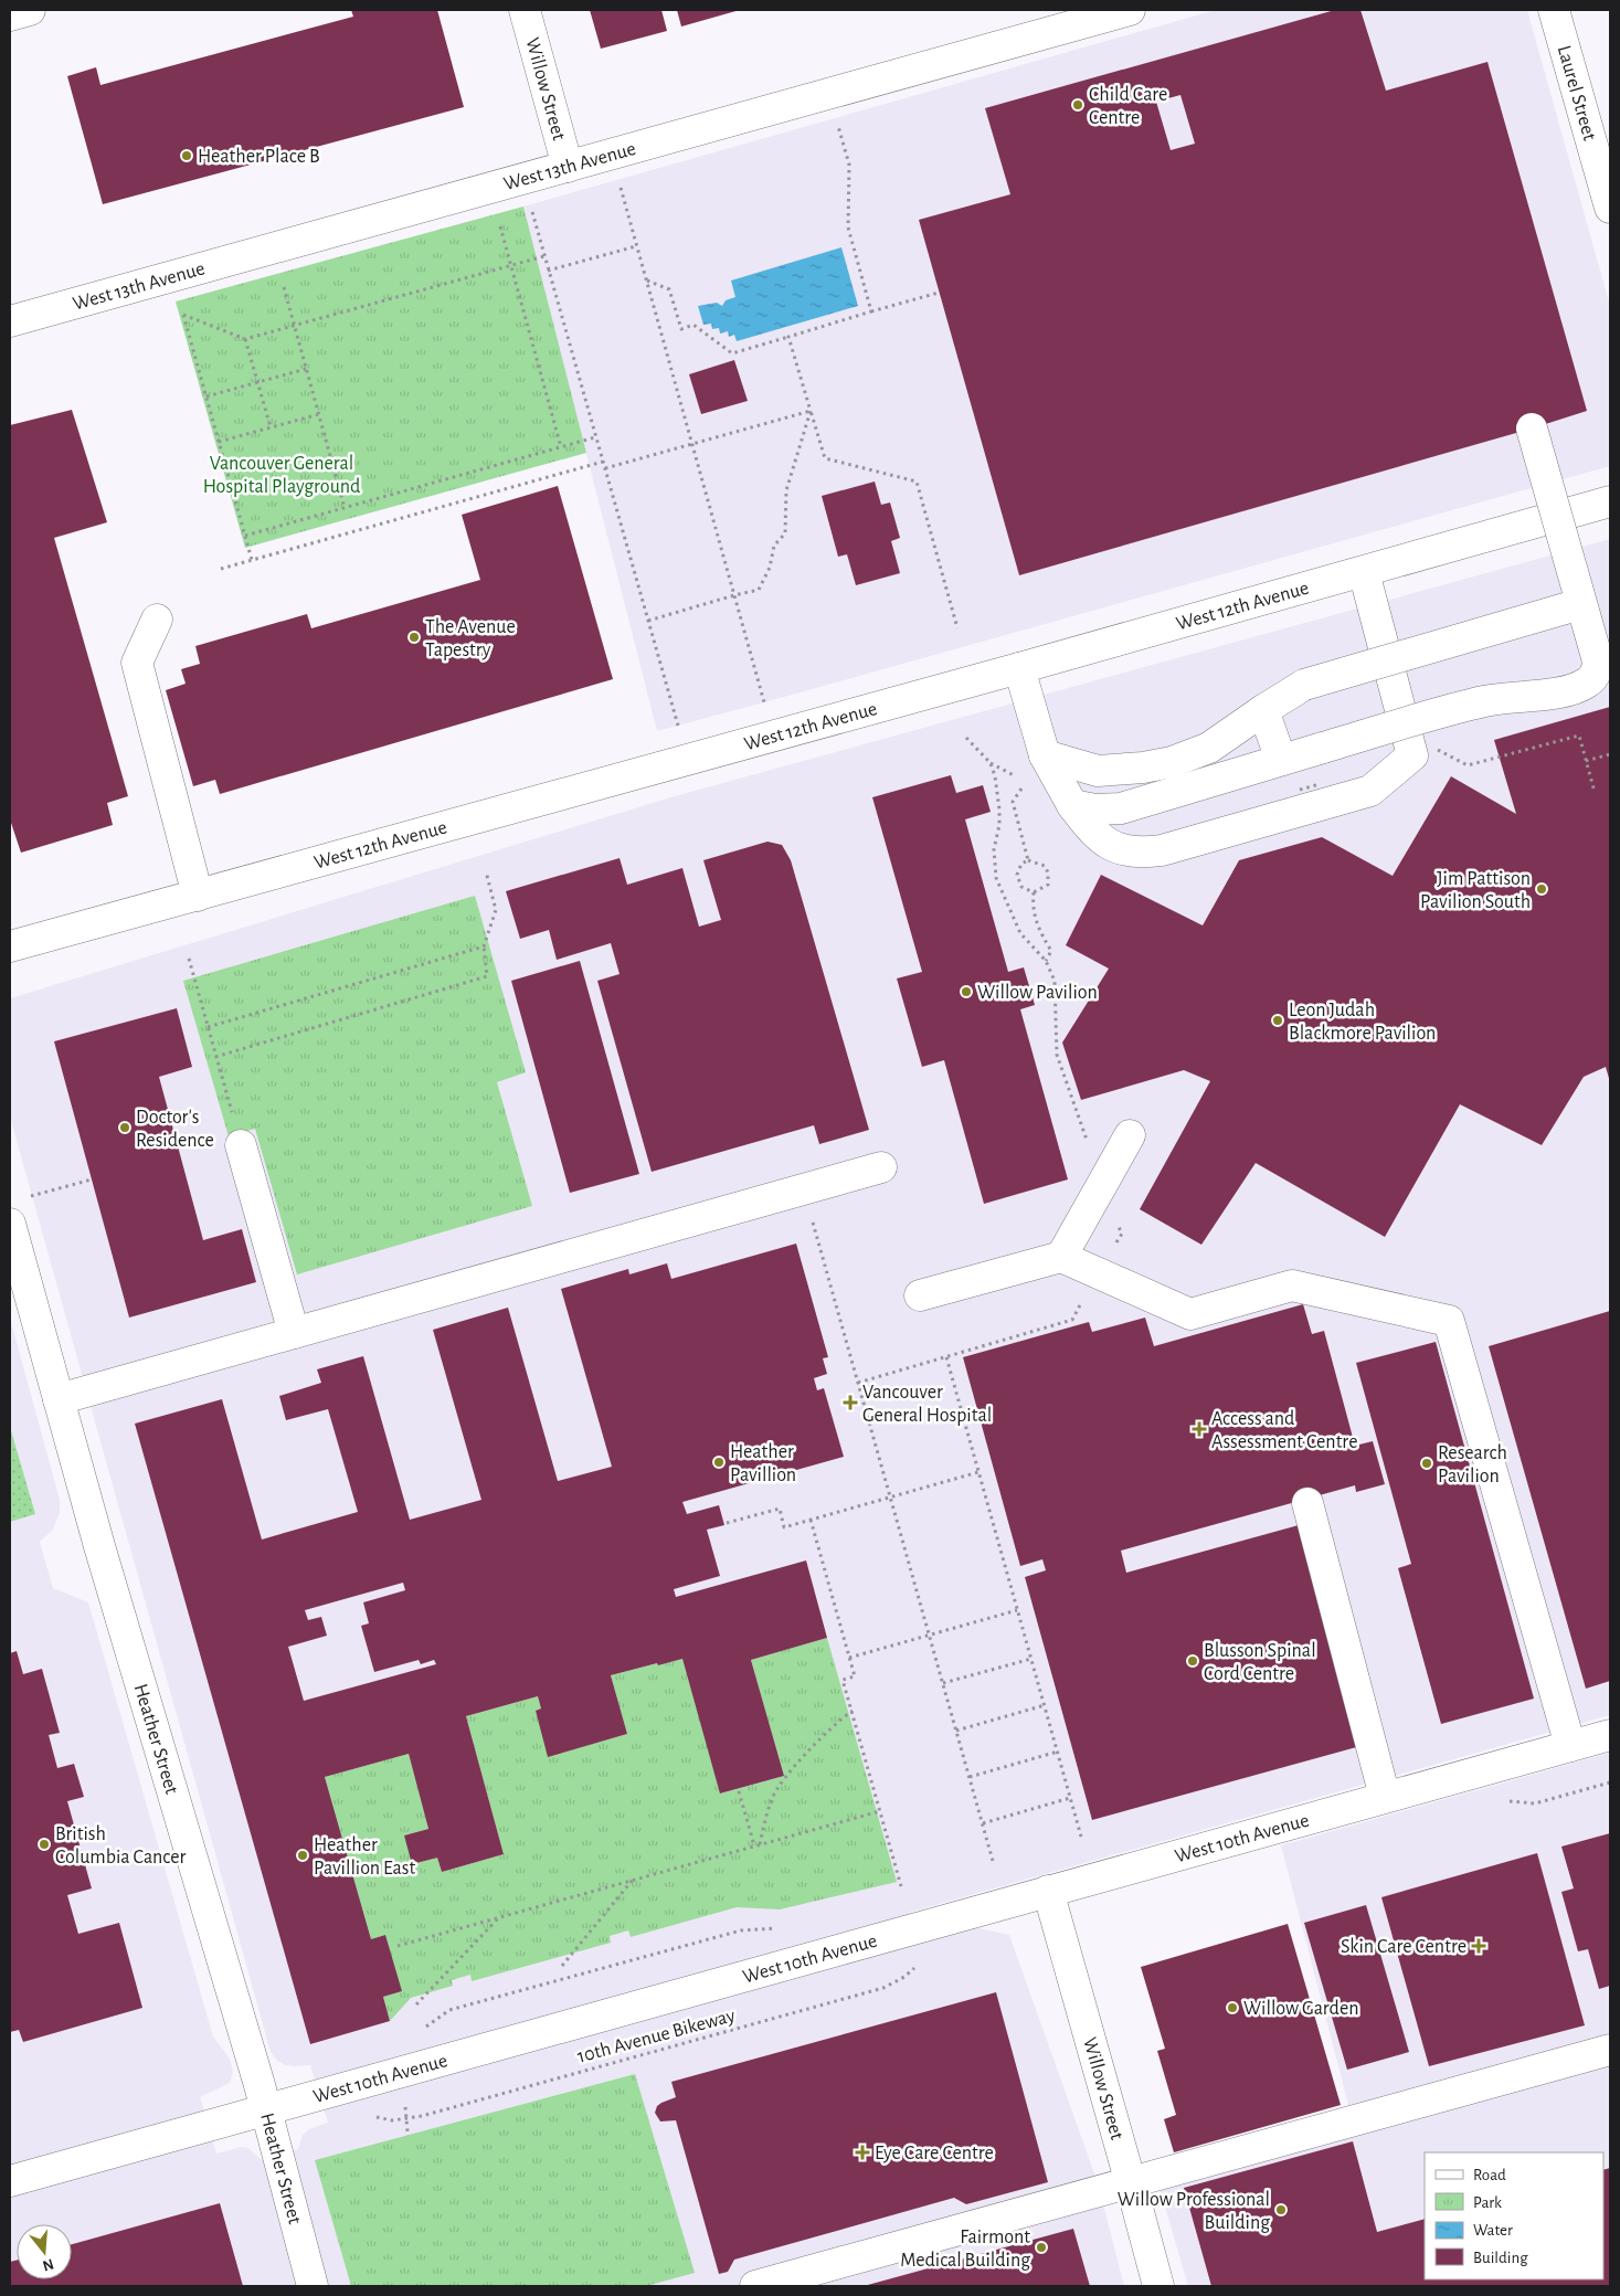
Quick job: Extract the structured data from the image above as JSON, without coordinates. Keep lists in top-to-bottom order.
{
  "streets": {
    "street": [
      "Willow Street",
      "Laurel Street",
      "West 13th Avenue",
      "West 12th Avenue",
      "Heather Street",
      "West 10th Avenue"
    ],
    "path": ["10th Avenue Bikeway"]
  },
  "crossings": [
    ["Willow Street", "West 13th Avenue"],
    ["Willow Street", "West 10th Avenue"],
    ["Heather Street", "West 10th Avenue"]
  ],
  "parks": ["Vancouver General Hospital Playground"],
  "places": {
    "other": [
      "Child Care Centre",
      "Heather Place B",
      "The Avenue Tapestry",
      "Jim Pattison Pavilion South",
      "Willow Pavilion",
      "Leon Judah Blackmore Pavilion",
      "Doctor's Residence",
      "Heather Pavillion",
      "Research Pavilion",
      "Blusson Spinal Cord Centre",
      "British Columbia Cancer",
      "Heather Pavillion East",
      "Willow Garden",
      "Willow Professional Building",
      "Fairmont Medical Building"
    ],
    "health": [
      "Vancouver General Hospital",
      "Access and Assessment Centre",
      "Skin Care Centre",
      "Eye Care Centre"
    ]
  },
  "legend": [
    "Road",
    "Park",
    "Water",
    "Building"
  ],
  "north": "bottom"
}
